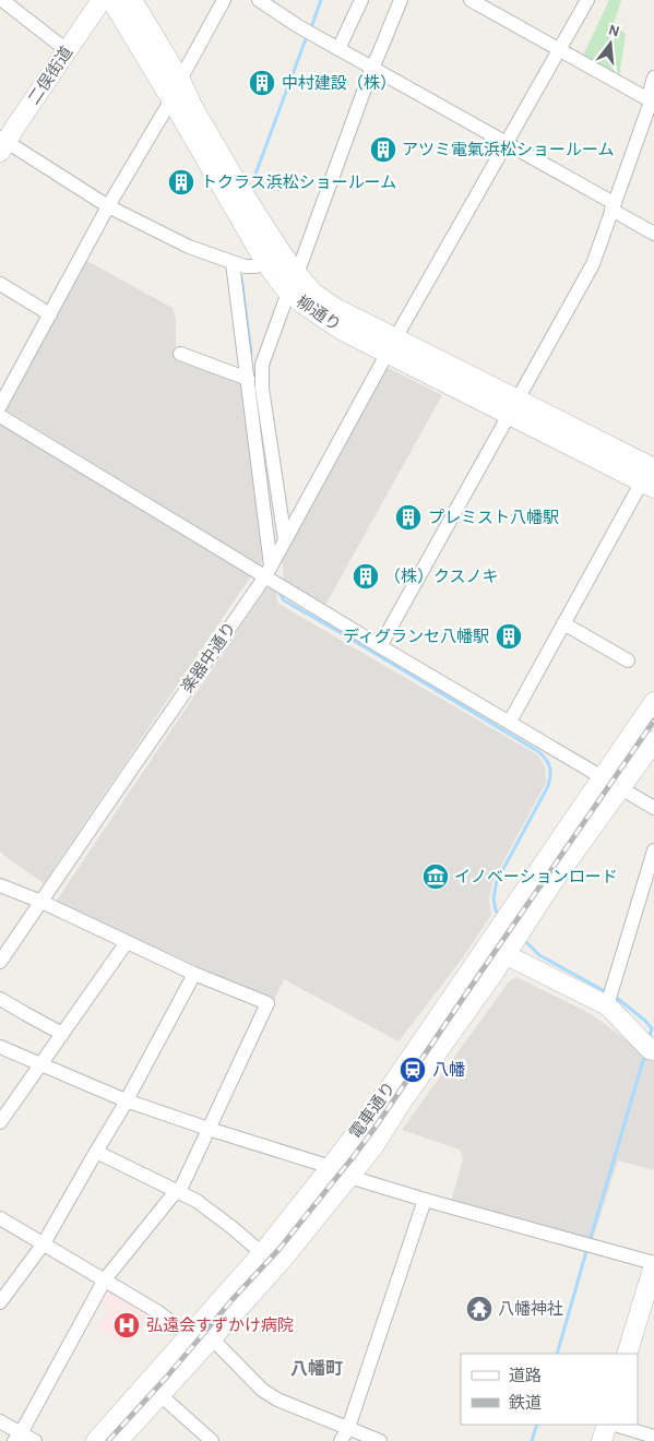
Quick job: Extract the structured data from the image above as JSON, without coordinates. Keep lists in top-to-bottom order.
{
  "streets": {
    "street": [
      "二俣街道",
      "柳通り",
      "楽器中通り",
      "電車通り"
    ]
  },
  "crossings": [
    ["柳通り", "楽器中通り"]
  ],
  "districts": ["八幡町"],
  "places": {
    "building": [
      "中村建設（株）",
      "アツミ電氣浜松ショールーム",
      "トクラス浜松ショールーム",
      "プレミスト八幡駅",
      "（株）クスノキ",
      "ディグランセ八幡駅"
    ],
    "museum": ["イノベーションロード"],
    "station": ["八幡"],
    "temple": ["八幡神社"],
    "hospital": ["弘遠会すずかけ病院"]
  },
  "legend": ["道路", "鉄道"],
  "north": "top"
}
